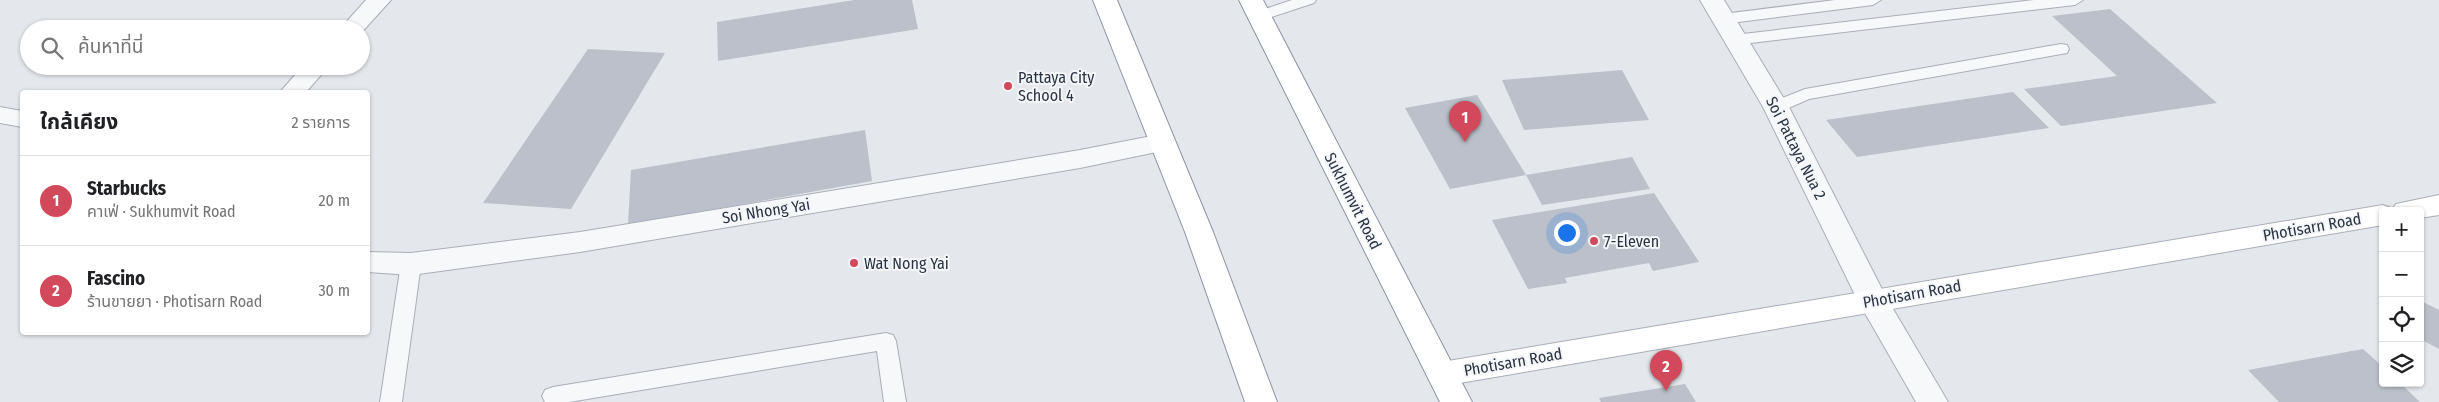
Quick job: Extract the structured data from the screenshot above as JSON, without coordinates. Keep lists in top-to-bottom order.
{
  "streets": {
    "main road": ["Sukhumvit Road", "Photisarn Road"],
    "street": ["Soi Pattaya Nua 2", "Soi Nhong Yai"]
  },
  "crossings": [
    ["Soi Pattaya Nua 2", "Photisarn Road"],
    ["Sukhumvit Road", "Photisarn Road"]
  ],
  "places": ["Pattaya City School 4", "7-Eleven", "Wat Nong Yai"],
  "page": {
    "search": "ค้นหาที่นี่",
    "heading": ["ใกล้เคียง", "2 รายการ"],
    "pins": ["1", "2"],
    "list": [
      {
        "mark": "1",
        "name": "Starbucks",
        "note": "คาเฟ่ · Sukhumvit Road",
        "value": "20 m"
      },
      {
        "mark": "2",
        "name": "Fascino",
        "note": "ร้านขายยา · Photisarn Road",
        "value": "30 m"
      }
    ],
    "map_buttons": ["+", "−"]
  }
}
